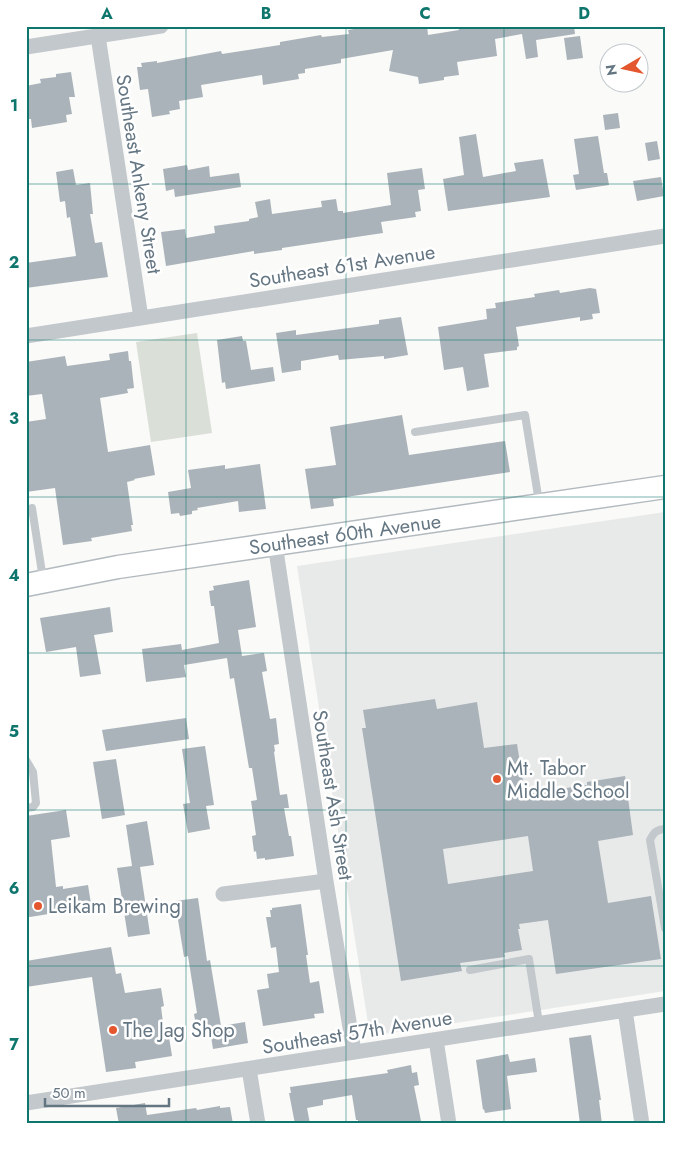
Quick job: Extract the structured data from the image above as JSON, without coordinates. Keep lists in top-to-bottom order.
{
  "streets": {
    "main road": ["Southeast 60th Avenue"],
    "street": [
      "Southeast Ankeny Street",
      "Southeast 61st Avenue",
      "Southeast Ash Street",
      "Southeast 57th Avenue"
    ]
  },
  "crossings": [
    ["Southeast Ankeny Street", "Southeast 61st Avenue"],
    ["Southeast 60th Avenue", "Southeast Ash Street"],
    ["Southeast Ash Street", "Southeast 57th Avenue"]
  ],
  "places": ["Mt. Tabor Middle School", "Leikam Brewing", "The Jag Shop"],
  "scale_bar": "50 m",
  "north": "left",
  "grid": {
    "columns": [
      "A",
      "B",
      "C",
      "D"
    ],
    "rows": [
      "1",
      "2",
      "3",
      "4",
      "5",
      "6",
      "7"
    ]
  }
}
